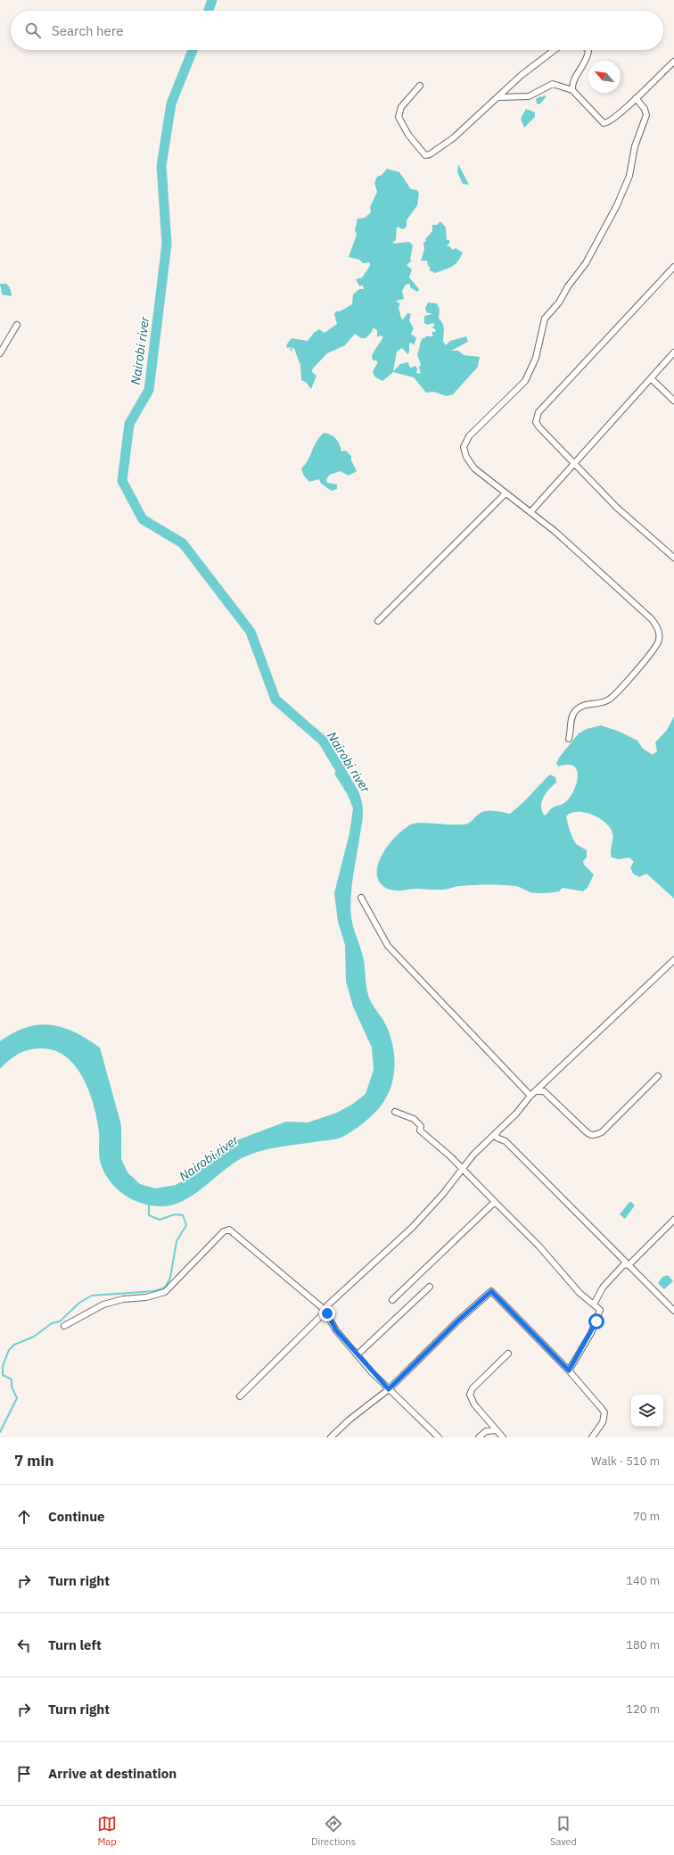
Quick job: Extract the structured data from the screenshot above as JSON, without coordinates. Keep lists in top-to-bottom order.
{
  "water": ["Nairobi river"],
  "north": "top left",
  "page": {
    "search": "Search here",
    "heading": ["7 min", "Walk · 510 m"],
    "list": [
      ["Continue", "70 m"],
      ["Turn right", "140 m"],
      ["Turn left", "180 m"],
      ["Turn right", "120 m"],
      "Arrive at destination"
    ],
    "nav": ["Map", "Directions", "Saved"]
  }
}
